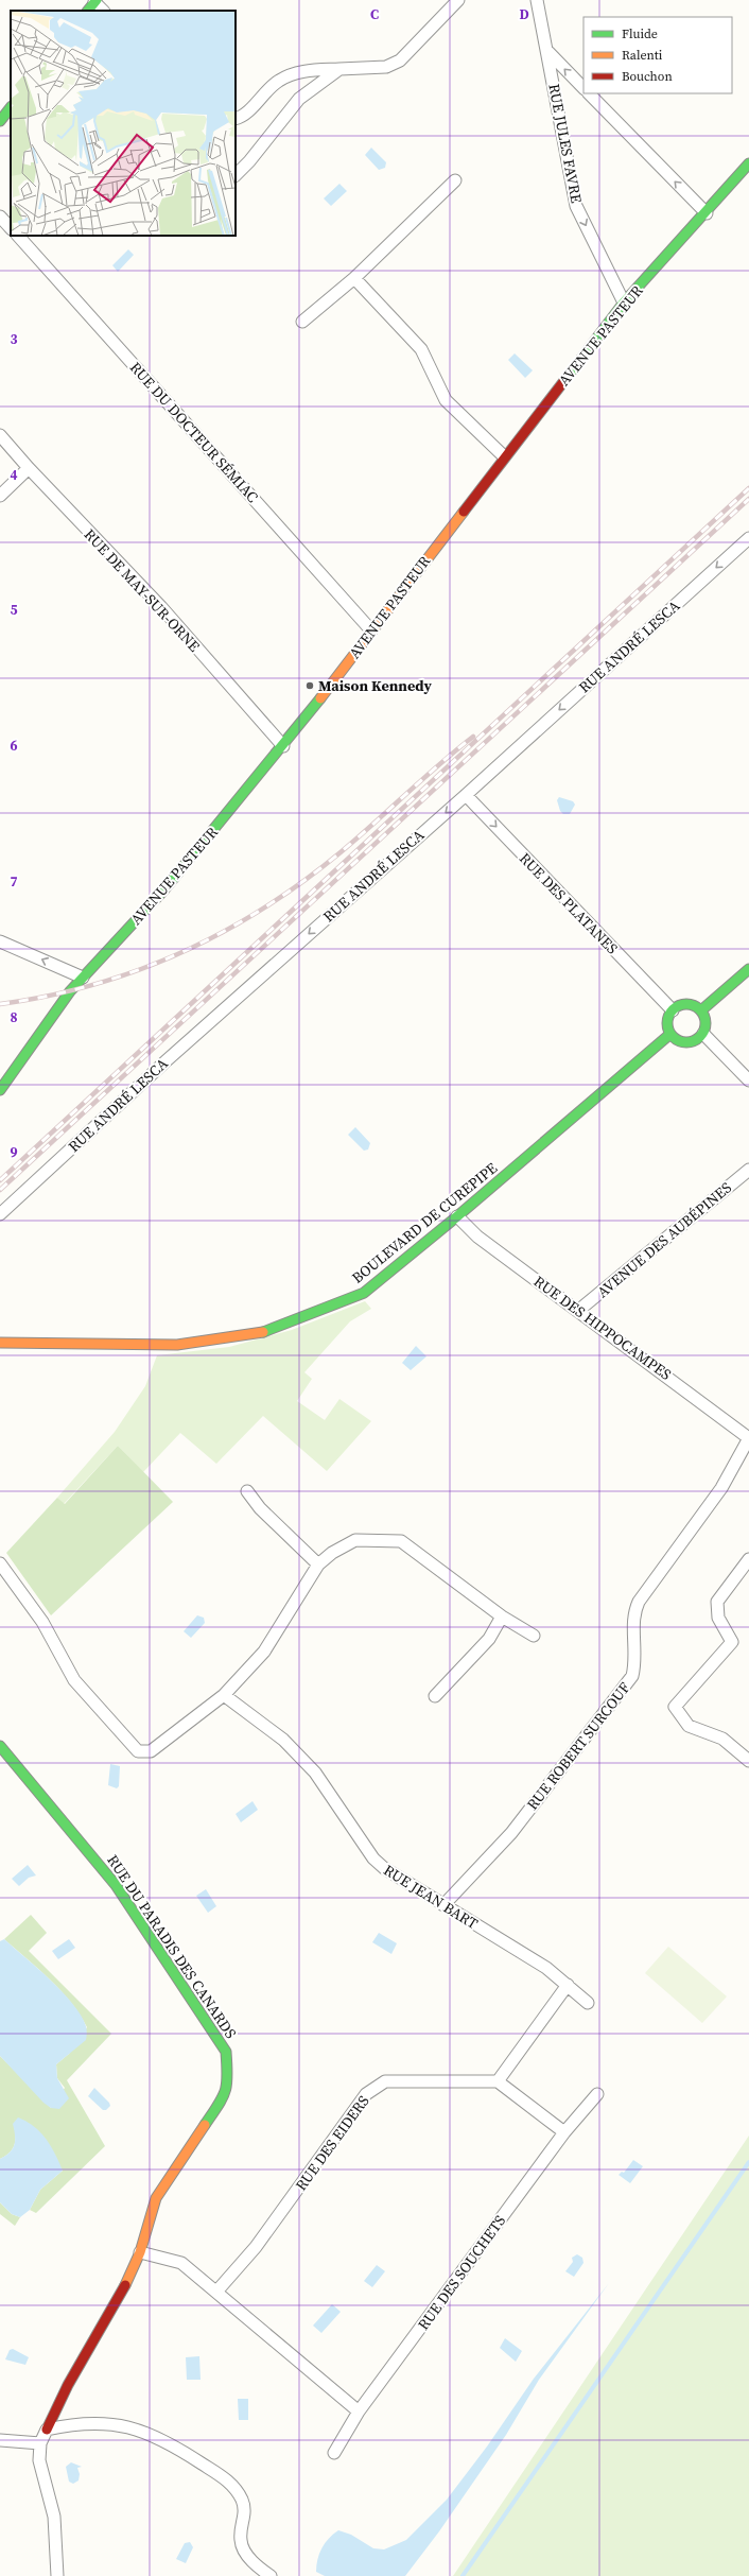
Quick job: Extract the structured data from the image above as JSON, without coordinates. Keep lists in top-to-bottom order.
{
  "streets": {
    "street": [
      "RUE JULES FAVRE",
      "AVENUE PASTEUR",
      "RUE DU DOCTEUR SÉMIAC",
      "RUE DE MAY-SUR-ORNE",
      "RUE ANDRÉ LESCA",
      "RUE DES PLATANES",
      "BOULEVARD DE CUREPIPE",
      "AVENUE DES AUBÉPINES",
      "RUE DES HIPPOCAMPES",
      "RUE ROBERT SURCOUF",
      "RUE JEAN BART",
      "RUE DU PARADIS DES CANARDS",
      "RUE DES EIDERS",
      "RUE DES SOUCHETS"
    ]
  },
  "crossings": [
    ["RUE JULES FAVRE", "AVENUE PASTEUR"],
    ["AVENUE PASTEUR", "RUE DU DOCTEUR SÉMIAC"],
    ["AVENUE PASTEUR", "RUE DE MAY-SUR-ORNE"],
    ["RUE ANDRÉ LESCA", "RUE DES PLATANES"],
    ["RUE DES PLATANES", "BOULEVARD DE CUREPIPE"],
    ["BOULEVARD DE CUREPIPE", "RUE DES HIPPOCAMPES"],
    ["AVENUE DES AUBÉPINES", "RUE DES HIPPOCAMPES"],
    ["RUE DES HIPPOCAMPES", "RUE ROBERT SURCOUF"],
    ["RUE ROBERT SURCOUF", "RUE JEAN BART"]
  ],
  "one_way": ["RUE JULES FAVRE", "RUE ANDRÉ LESCA", "RUE DES PLATANES"],
  "places": ["Maison Kennedy"],
  "legend": ["Fluide", "Ralenti", "Bouchon"],
  "grid": {
    "columns": ["C", "D"],
    "rows": [
      "3",
      "4",
      "5",
      "6",
      "7",
      "8",
      "9"
    ]
  }
}
